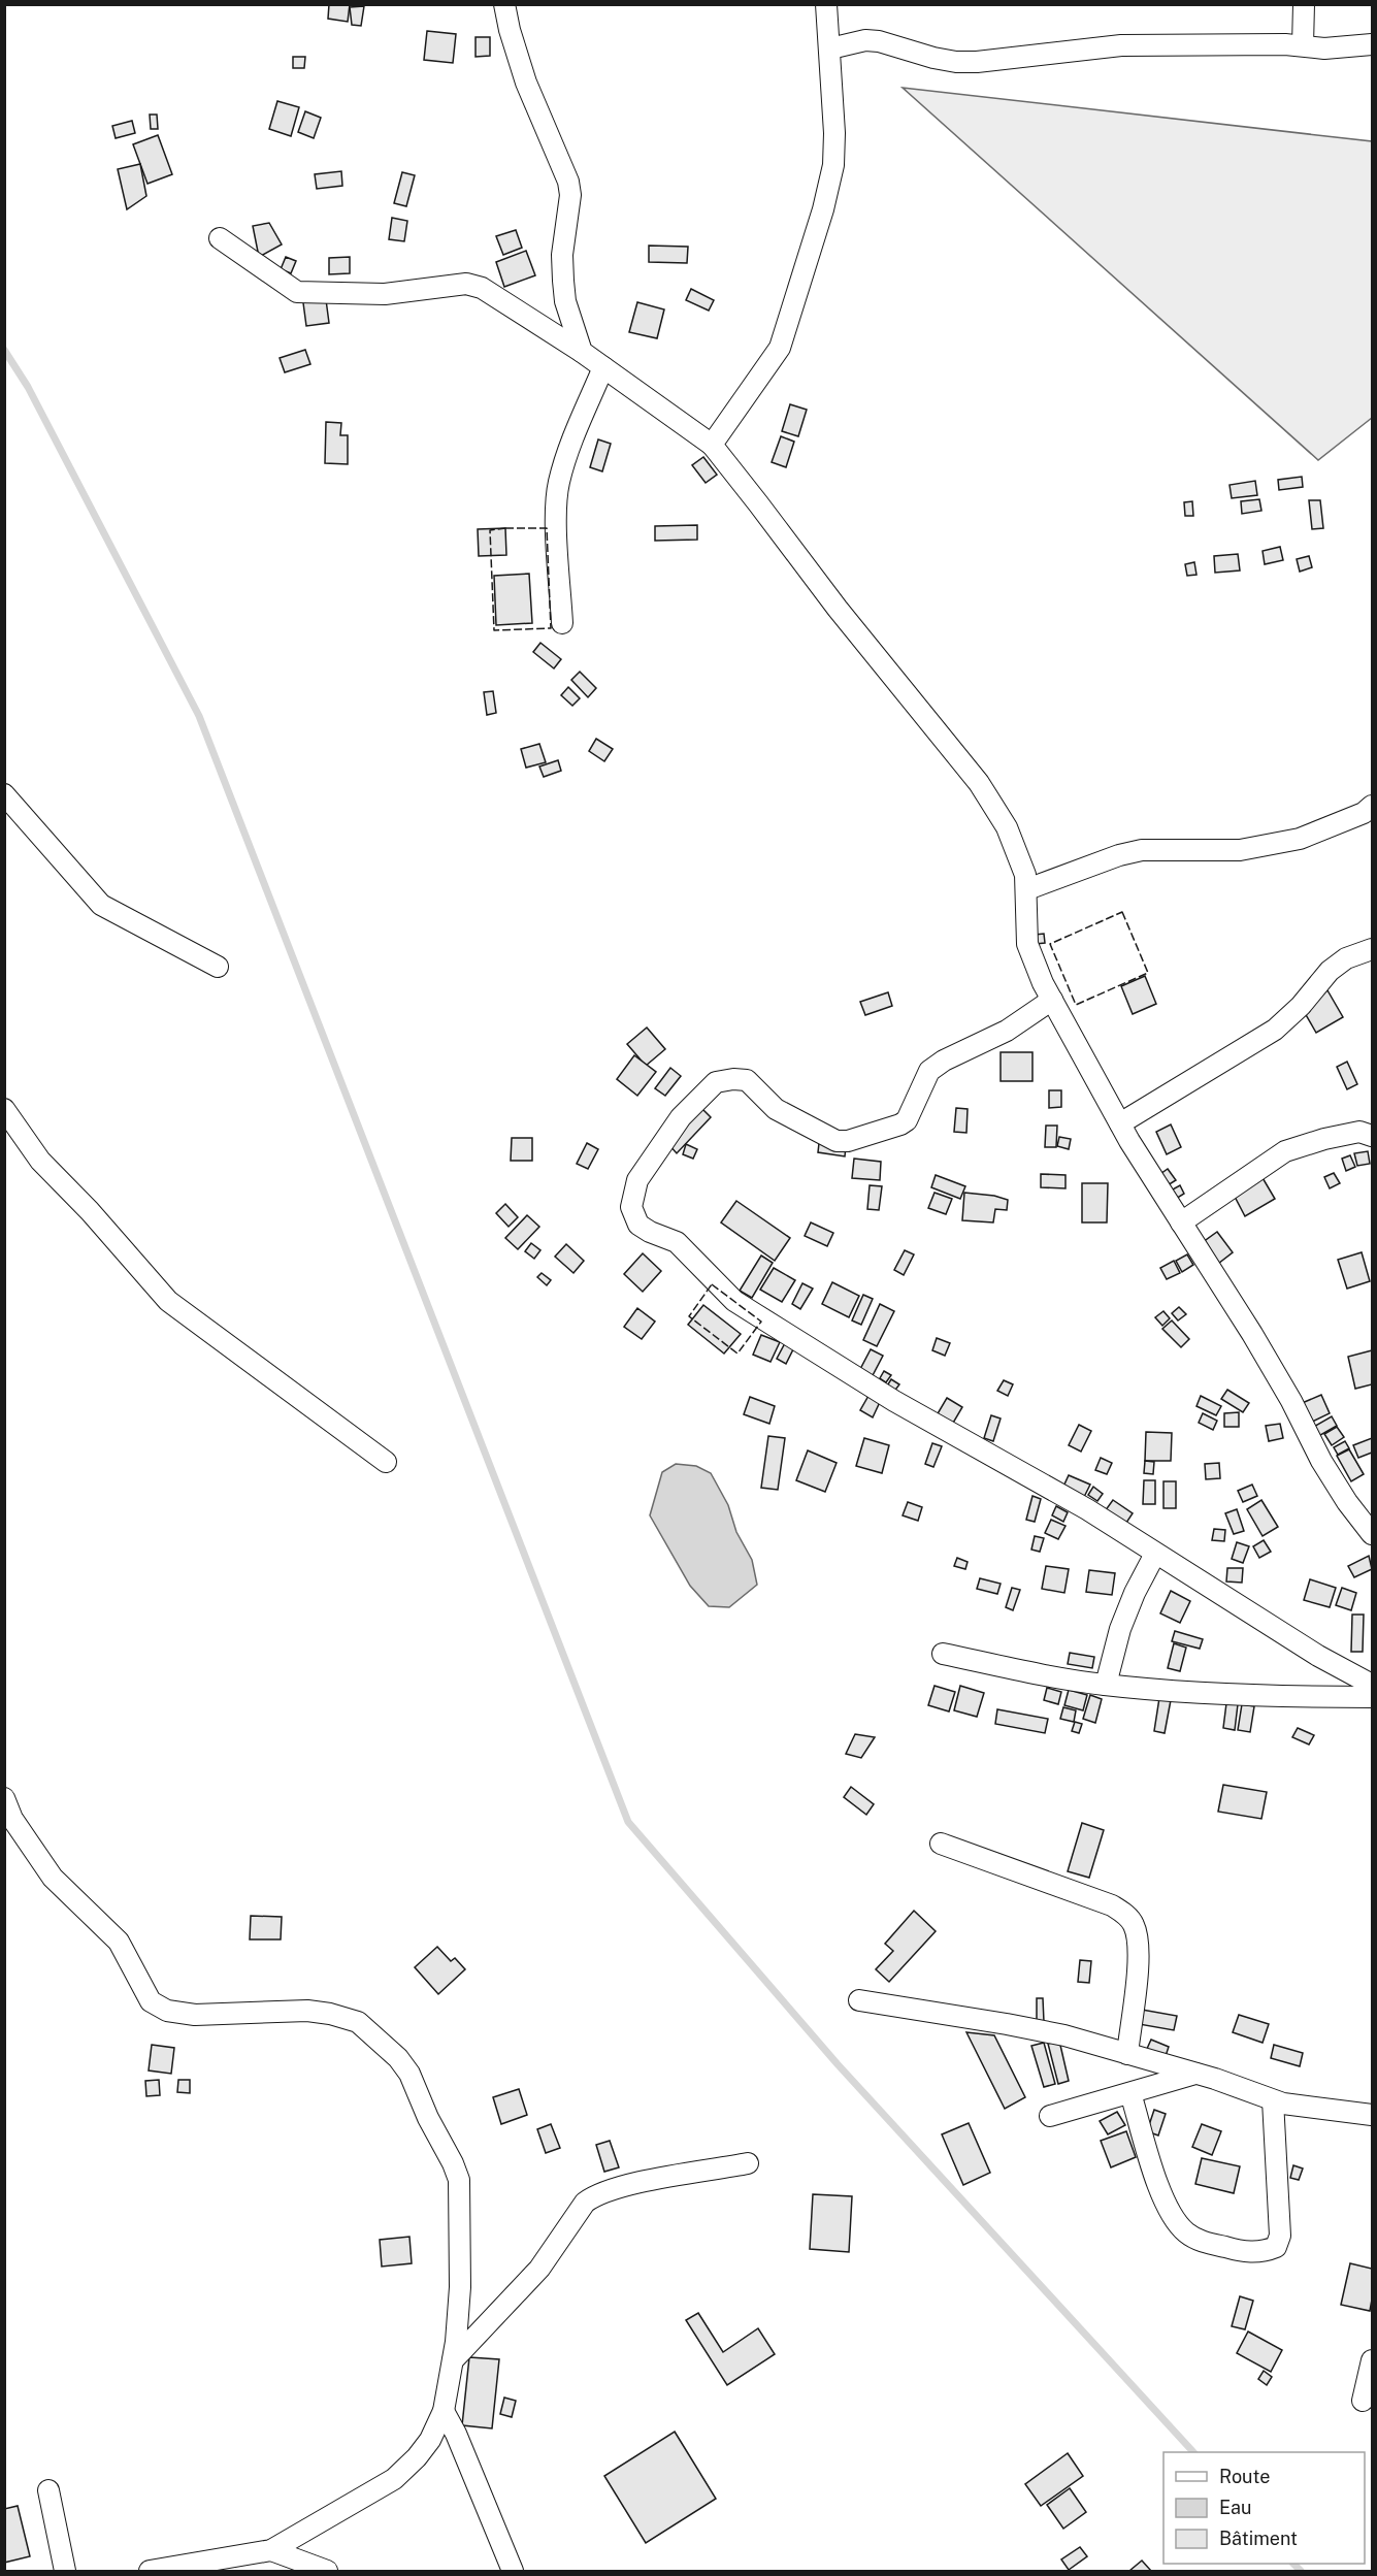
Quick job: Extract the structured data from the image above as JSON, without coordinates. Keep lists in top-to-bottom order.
{
  "legend": ["Route", "Eau", "Bâtiment"]
}
